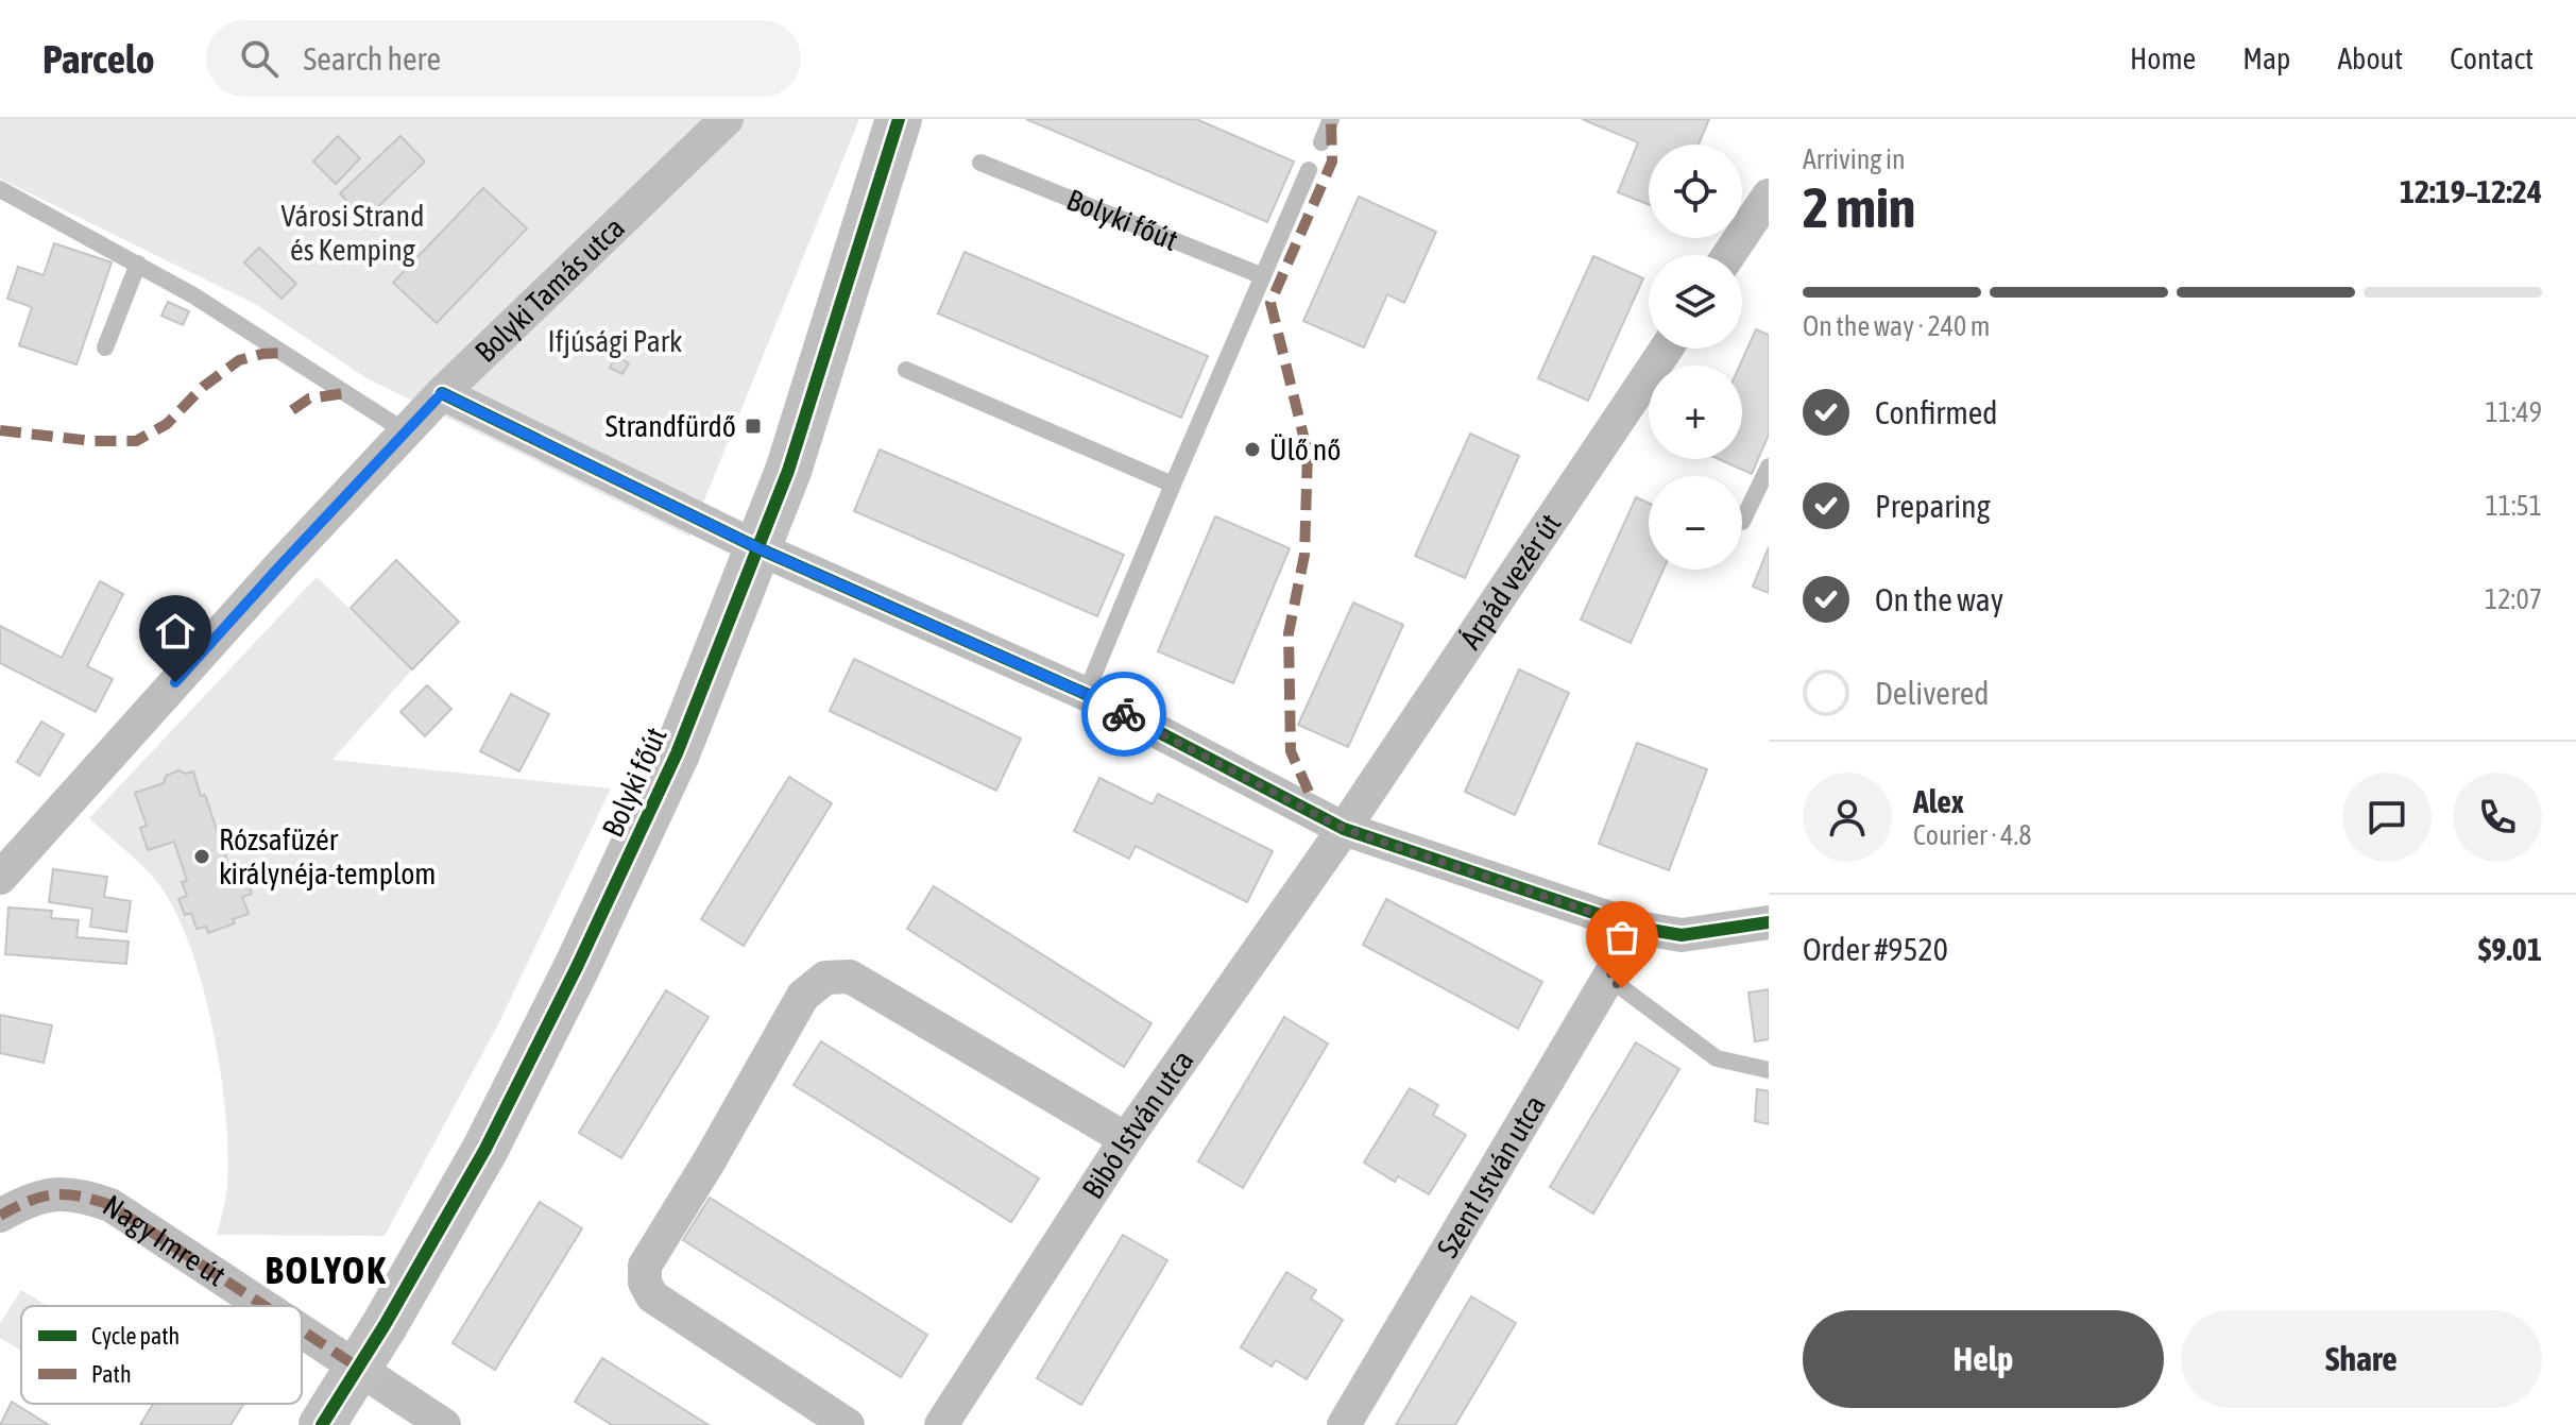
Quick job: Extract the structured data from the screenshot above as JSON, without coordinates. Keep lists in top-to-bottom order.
{
  "streets": {
    "main road": ["Bolyki főút"],
    "street": [
      "Bolyki Tamás utca",
      "Árpád vezér út",
      "Bibó István utca",
      "Szent István utca",
      "Nagy Imre út"
    ]
  },
  "crossings": [
    ["Bolyki főút", "Nagy Imre út"],
    ["Árpád vezér út", "Bibó István utca"]
  ],
  "districts": ["BOLYOK"],
  "parks": ["Városi Strand és Kemping", "Ifjúsági Park"],
  "places": {
    "transit": ["Strandfürdő"],
    "other": ["Ülő nő", "Rózsafüzér királynéja-templom"]
  },
  "legend": ["Cycle path", "Path"],
  "page": {
    "header": "Parcelo",
    "search": "Search here",
    "nav": [
      "Home",
      "Map",
      "About",
      "Contact"
    ],
    "heading": ["2 min", "Arriving in", "12:19–12:24"],
    "panel": [
      "Alex",
      "Courier · 4.8",
      "Order #9520",
      "$9.01"
    ],
    "map_buttons": ["+", "−"],
    "bar": "On the way · 240 m",
    "list": [
      ["Confirmed", "11:49"],
      ["Preparing", "11:51"],
      ["On the way", "12:07"],
      "Delivered"
    ],
    "buttons": ["Help", "Share"]
  }
}
